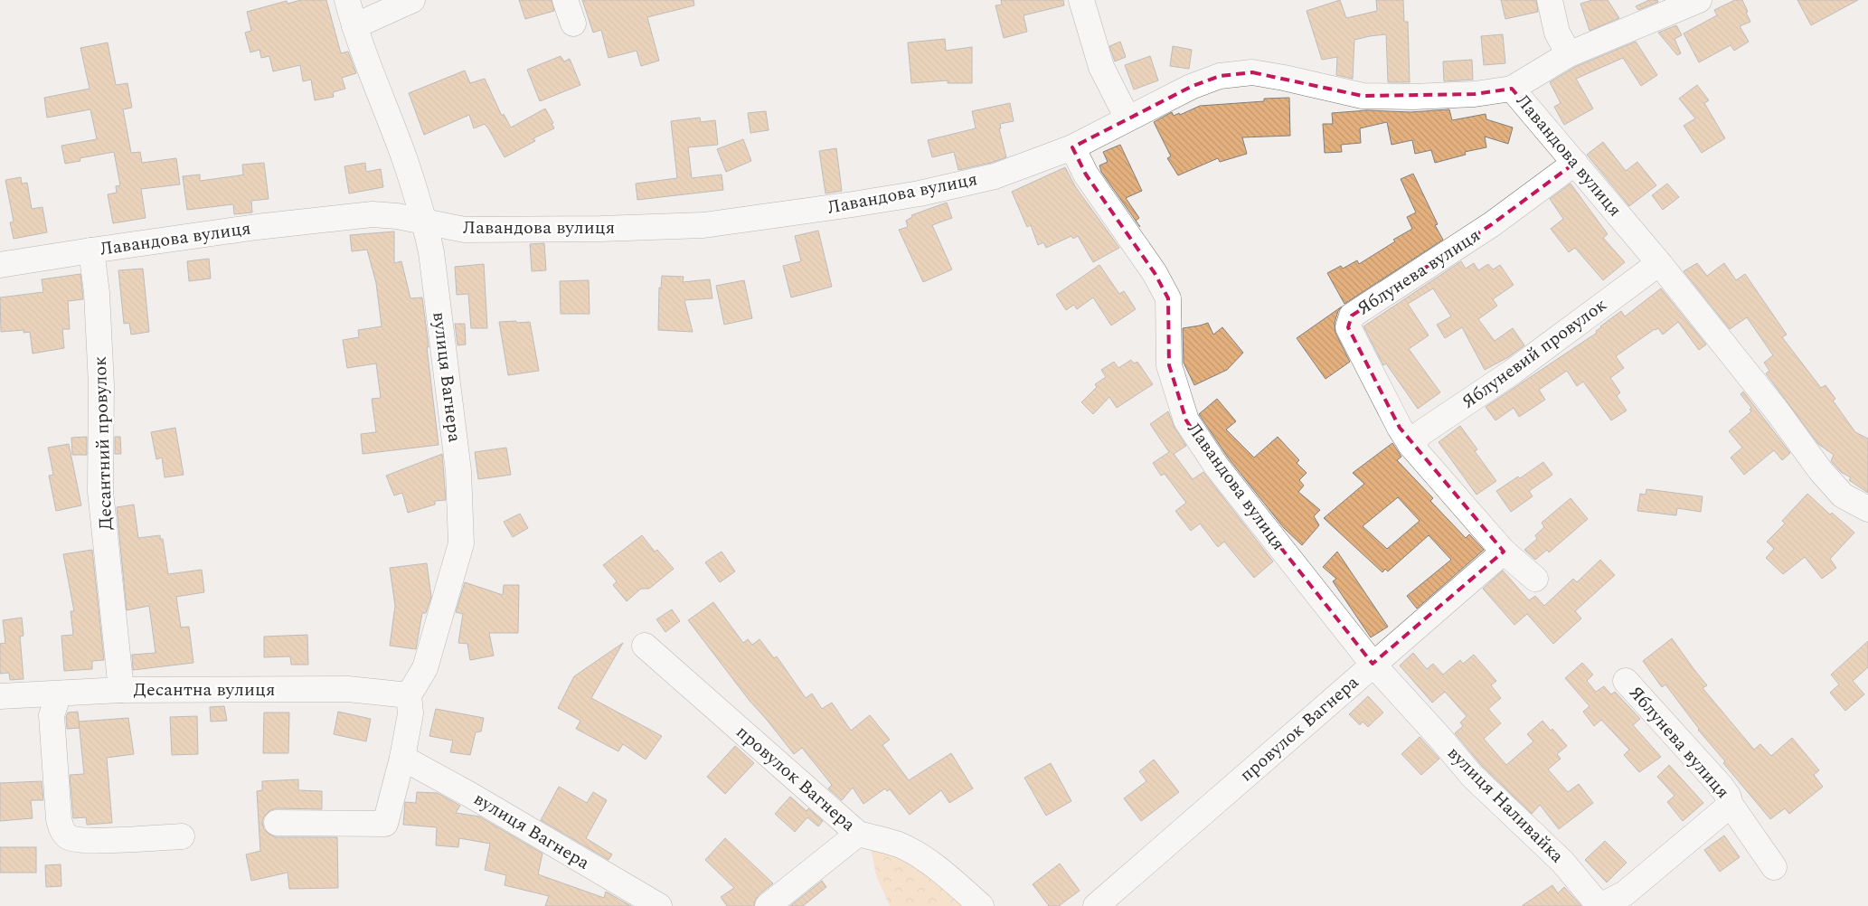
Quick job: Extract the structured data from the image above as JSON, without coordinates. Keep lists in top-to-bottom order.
{
  "streets": {
    "street": [
      "Лавандова вулиця",
      "Яблунева вулиця",
      "Яблуневий провулок",
      "вулиця Вагнера",
      "Десантний провулок",
      "Десантна вулиця",
      "провулок Вагнера",
      "вулиця Наливайка"
    ]
  },
  "crossings": [
    ["Лавандова вулиця", "Яблунева вулиця"],
    ["Лавандова вулиця", "Яблуневий провулок"],
    ["Лавандова вулиця", "вулиця Вагнера"],
    ["Лавандова вулиця", "Десантний провулок"],
    ["Лавандова вулиця", "провулок Вагнера"],
    ["Лавандова вулиця", "вулиця Наливайка"],
    ["Яблунева вулиця", "Яблуневий провулок"],
    ["Яблунева вулиця", "провулок Вагнера"],
    ["Яблунева вулиця", "вулиця Наливайка"],
    ["вулиця Вагнера", "Десантна вулиця"],
    ["Десантний провулок", "Десантна вулиця"],
    ["провулок Вагнера", "вулиця Наливайка"]
  ]
}
